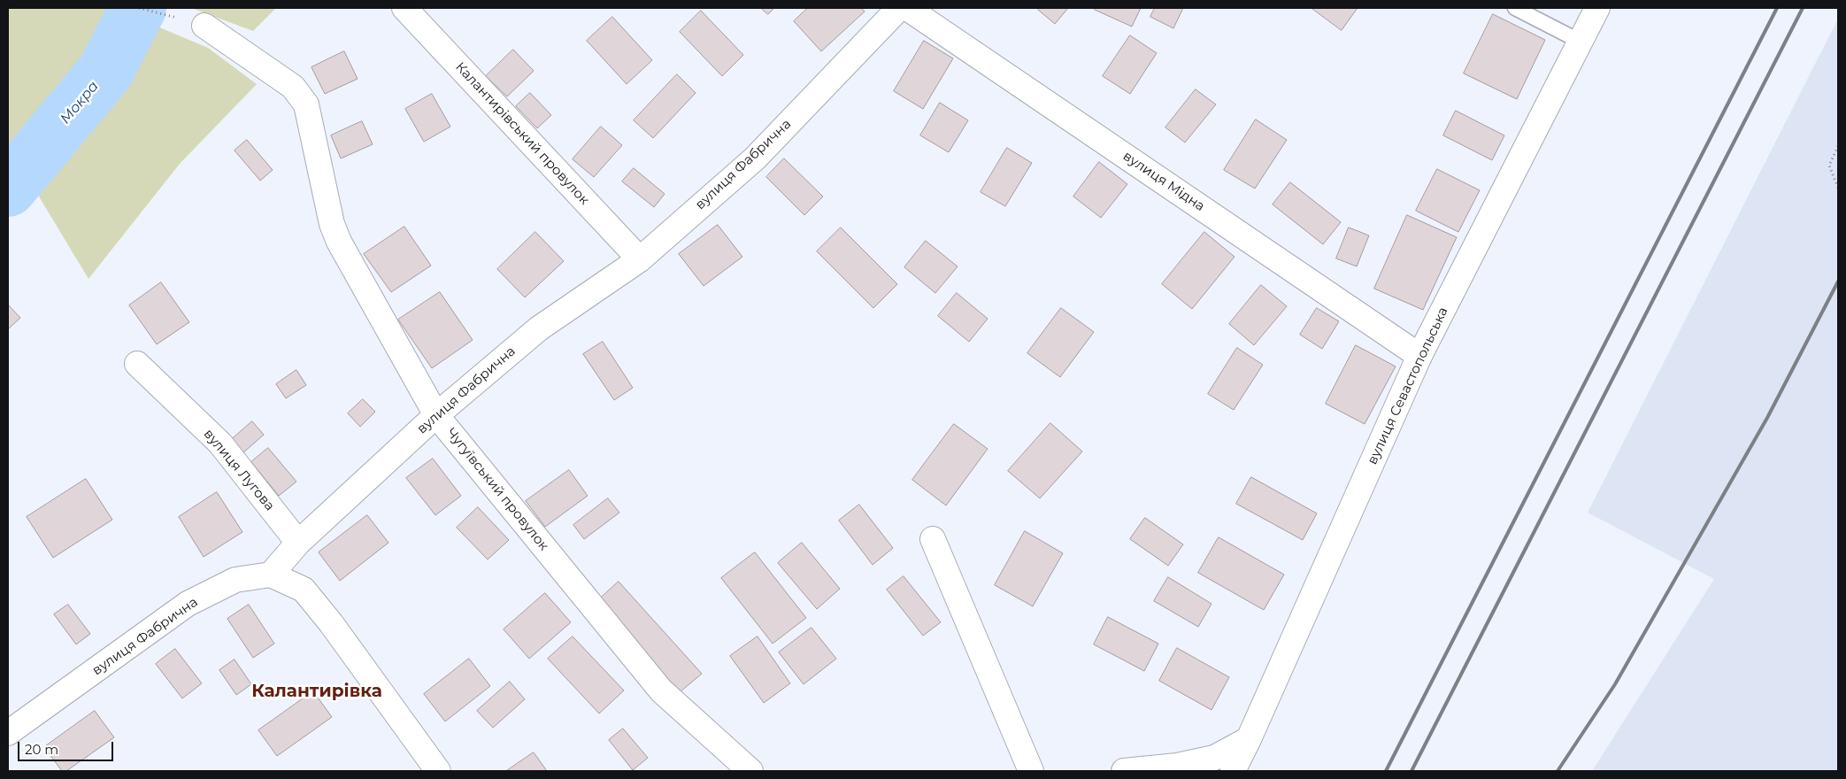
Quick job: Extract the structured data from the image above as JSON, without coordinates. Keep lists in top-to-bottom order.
{
  "streets": {
    "street": [
      "Калантирівський провулок",
      "вулиця Фабрична",
      "вулиця Мідна",
      "вулиця Севастопольська",
      "вулиця Лугова",
      "Чугуївський провулок"
    ]
  },
  "crossings": [
    ["Калантирівський провулок", "вулиця Фабрична"],
    ["вулиця Фабрична", "вулиця Лугова"],
    ["вулиця Фабрична", "Чугуївський провулок"],
    ["вулиця Мідна", "вулиця Севастопольська"]
  ],
  "districts": ["Калантирівка"],
  "water": ["Мокра"],
  "scale_bar": "20 m"
}
